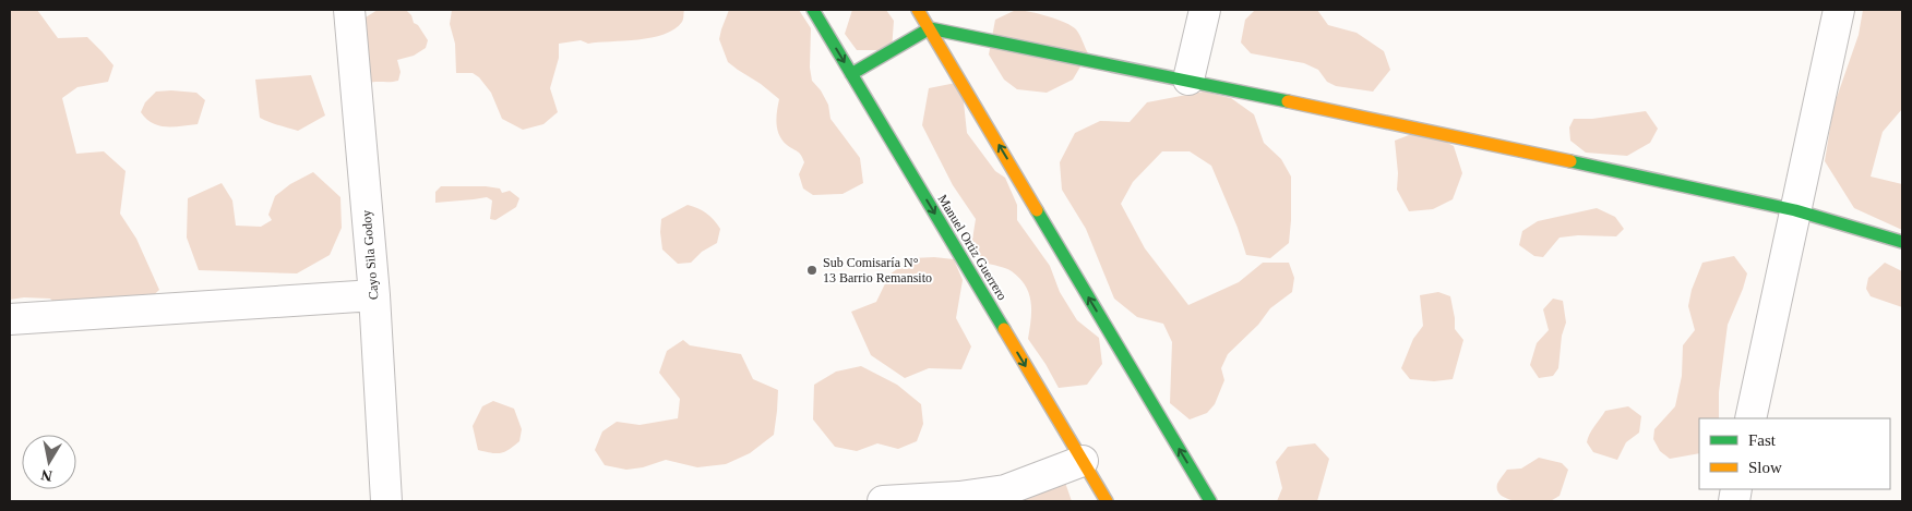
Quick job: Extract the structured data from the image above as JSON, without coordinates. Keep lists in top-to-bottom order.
{
  "streets": {
    "street": ["Manuel Ortiz Guerrero", "Cayo Sila Godoy"]
  },
  "places": ["Sub Comisaría N° 13 Barrio Remansito"],
  "legend": ["Fast", "Slow"],
  "north": "bottom"
}
